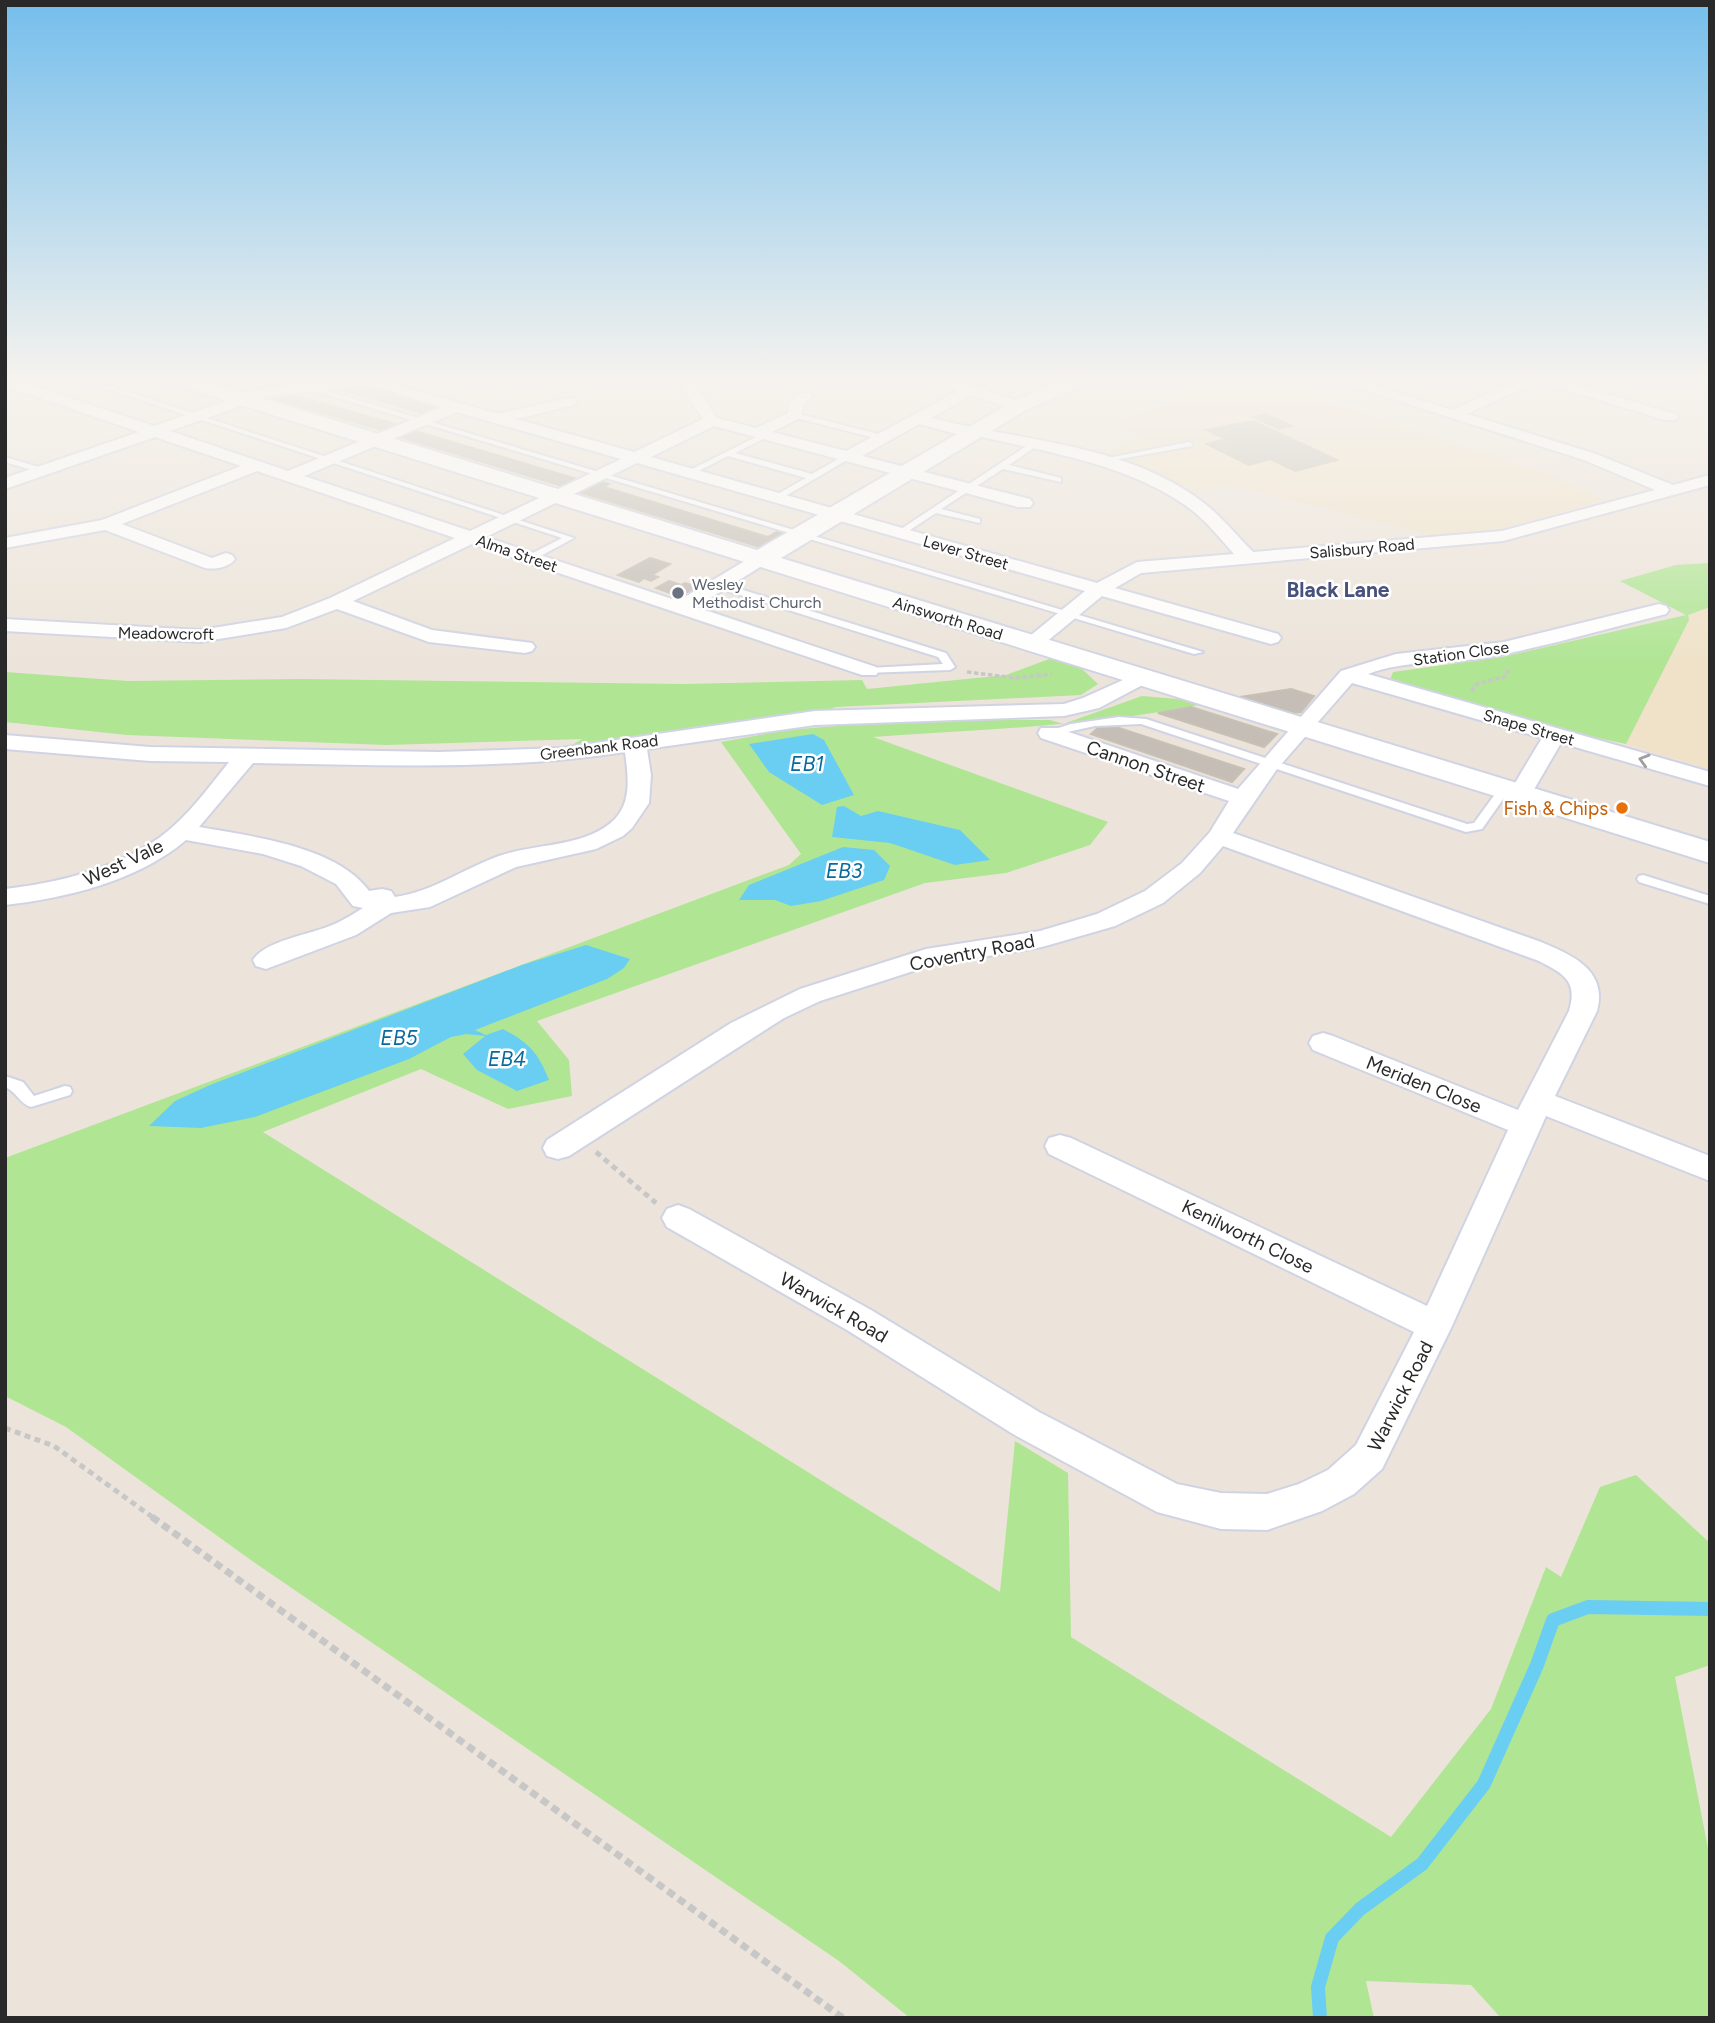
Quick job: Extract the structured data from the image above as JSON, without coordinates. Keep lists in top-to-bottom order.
{
  "streets": {
    "main road": ["Ainsworth Road"],
    "street": [
      "Salisbury Road",
      "Lever Street",
      "Alma Street",
      "Meadowcroft",
      "Station Close",
      "Snape Street",
      "Greenbank Road",
      "Cannon Street",
      "West Vale",
      "Coventry Road",
      "Meriden Close",
      "Kenilworth Close",
      "Warwick Road"
    ]
  },
  "crossings": [
    ["Salisbury Road", "Lever Street"],
    ["Salisbury Road", "Ainsworth Road"],
    ["Alma Street", "Meadowcroft"],
    ["Ainsworth Road", "Meadowcroft"],
    ["Ainsworth Road", "Greenbank Road"],
    ["Ainsworth Road", "Coventry Road"],
    ["Station Close", "Snape Street"],
    ["Greenbank Road", "West Vale"],
    ["Cannon Street", "Coventry Road"],
    ["Coventry Road", "Warwick Road"],
    ["Meriden Close", "Warwick Road"],
    ["Kenilworth Close", "Warwick Road"]
  ],
  "one_way": ["Snape Street"],
  "districts": ["Black Lane"],
  "water": [
    "EB1",
    "EB3",
    "EB5",
    "EB4"
  ],
  "places": ["Wesley Methodist Church", "Fish & Chips"]
}
